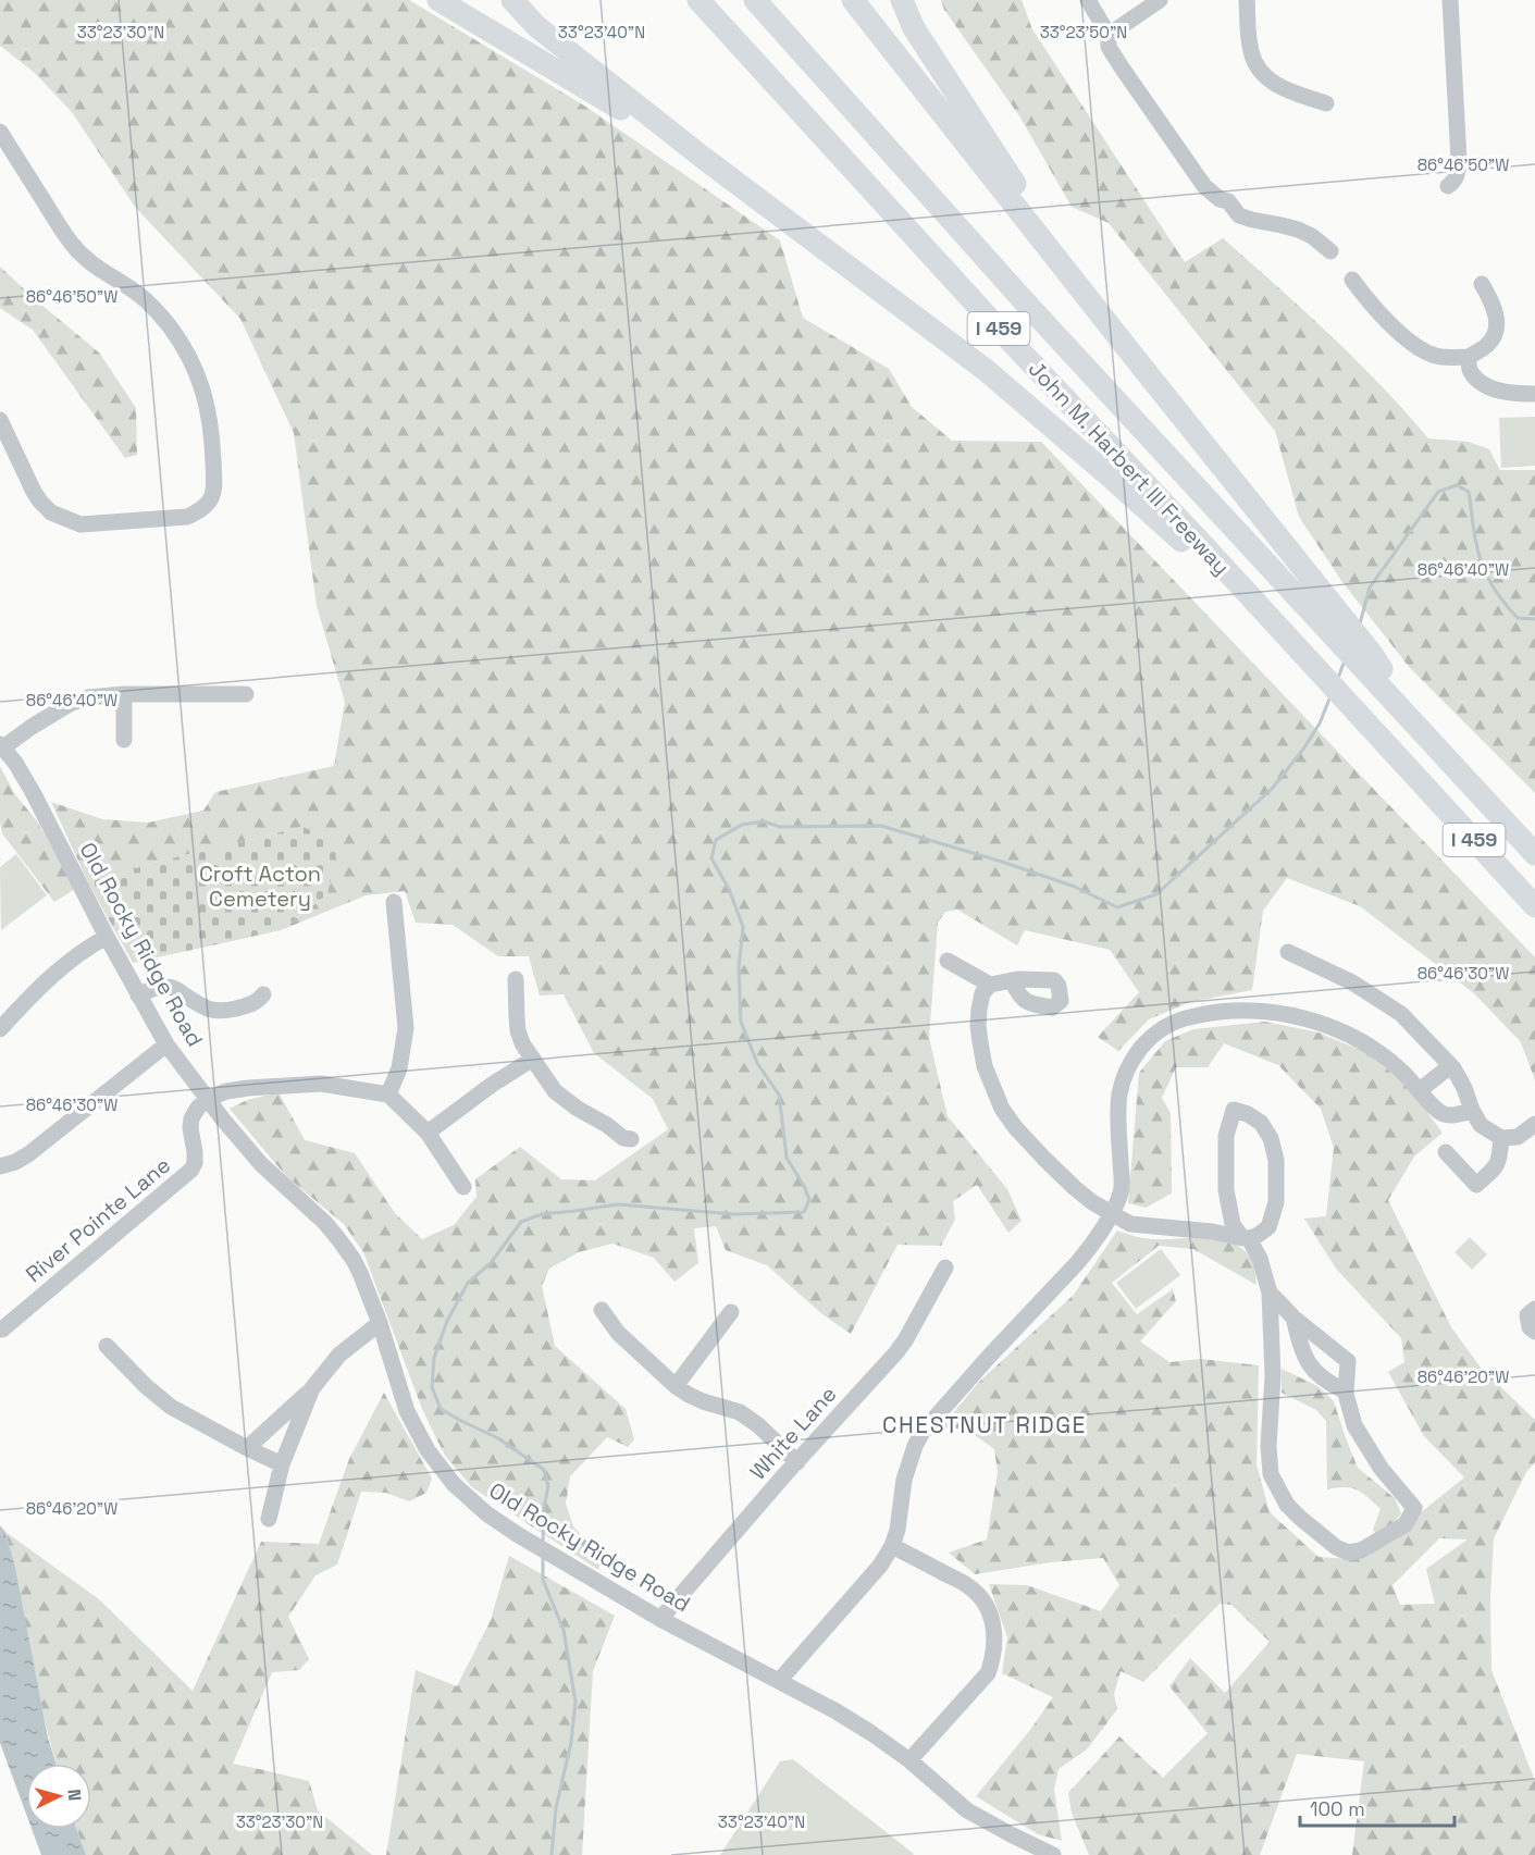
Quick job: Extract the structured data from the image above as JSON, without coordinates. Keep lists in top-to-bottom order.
{
  "streets": {
    "highway": ["I 459", "John M. Harbert III Freeway"],
    "street": ["Old Rocky Ridge Road", "River Pointe Lane", "White Lane"]
  },
  "crossings": [
    ["I 459", "John M. Harbert III Freeway"],
    ["Old Rocky Ridge Road", "River Pointe Lane"],
    ["Old Rocky Ridge Road", "White Lane"]
  ],
  "districts": ["CHESTNUT RIDGE"],
  "parks": ["Croft Acton Cemetery"],
  "scale_bar": "100 m",
  "north": "right",
  "coordinates": [
    "33°23'30\"N",
    "33°23'40\"N",
    "33°23'50\"N",
    "86°46'50\"W",
    "86°46'40\"W",
    "86°46'30\"W",
    "86°46'20\"W"
  ]
}
